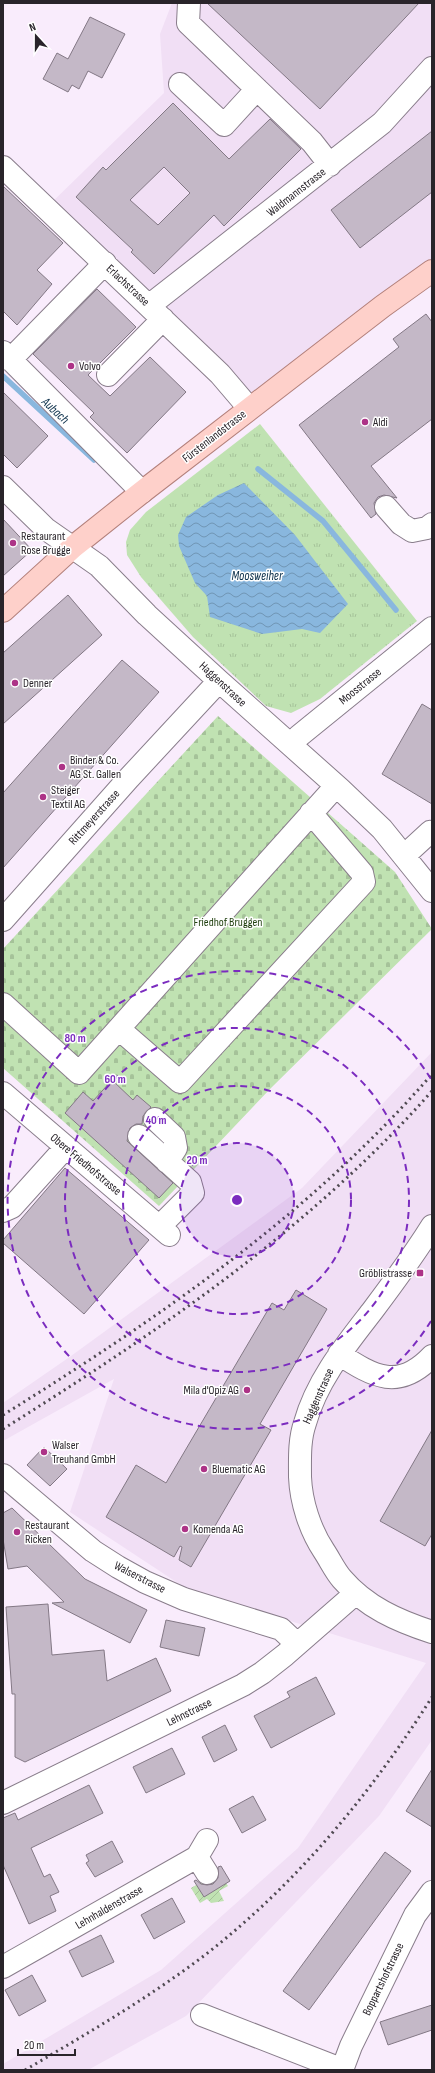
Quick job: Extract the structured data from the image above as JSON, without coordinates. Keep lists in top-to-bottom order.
{
  "streets": {
    "main road": ["Fürstenlandstrasse"],
    "street": [
      "Waldmannstrasse",
      "Erlachstrasse",
      "Haggenstrasse",
      "Moosstrasse",
      "Rittmeyerstrasse",
      "Obere Friedhofstrasse",
      "Walserstrasse",
      "Lehnstrasse",
      "Lehnhaldenstrasse",
      "Boppartshofstrasse"
    ]
  },
  "crossings": [
    ["Waldmannstrasse", "Erlachstrasse"],
    ["Erlachstrasse", "Fürstenlandstrasse"],
    ["Fürstenlandstrasse", "Haggenstrasse"],
    ["Haggenstrasse", "Moosstrasse"],
    ["Haggenstrasse", "Rittmeyerstrasse"],
    ["Haggenstrasse", "Lehnstrasse"],
    ["Walserstrasse", "Lehnstrasse"]
  ],
  "water": ["Aubach", "Moosweiher"],
  "parks": ["Friedhof Bruggen"],
  "places": {
    "other": [
      "Volvo",
      "Aldi",
      "Restaurant Rose Brugge",
      "Denner",
      "Binder & Co. AG St. Gallen",
      "Steiger Textil AG",
      "Mila d'Opiz AG",
      "Walser Treuhand GmbH",
      "Bluematic AG",
      "Komenda AG",
      "Restaurant Ricken"
    ],
    "transit": ["Gröblistrasse"]
  },
  "scale_bar": "20 m",
  "north": "top",
  "rings": [
    "80 m",
    "60 m",
    "40 m",
    "20 m"
  ]
}
